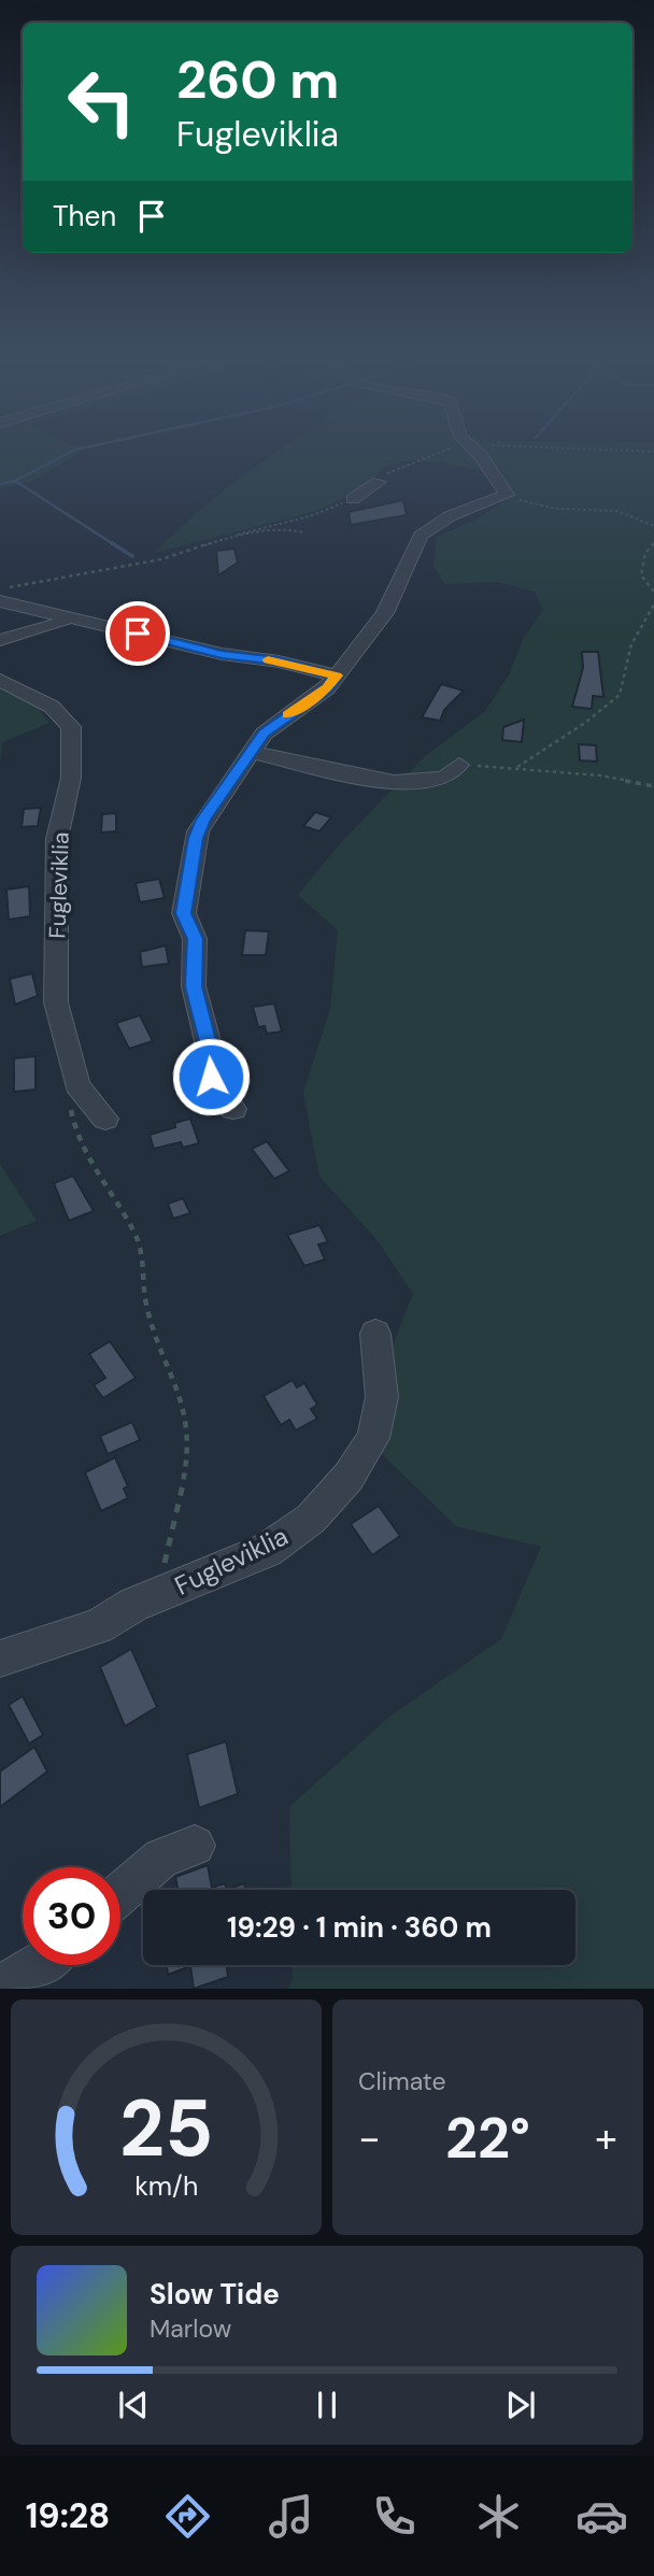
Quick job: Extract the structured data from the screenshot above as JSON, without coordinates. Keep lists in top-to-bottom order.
{
  "streets": {
    "street": ["Fugleviklia"]
  },
  "page": {
    "turn": ["260 m", "Fugleviklia"],
    "then": "Then",
    "limit": "30",
    "trip": "19:29 · 1 min · 360 m",
    "tile": "Climate",
    "heat": ["−", "22°", "+"],
    "song": ["Slow Tide", "Marlow"],
    "tabs": "19:28",
    "gauge": ["25", "km/h"]
  }
}
